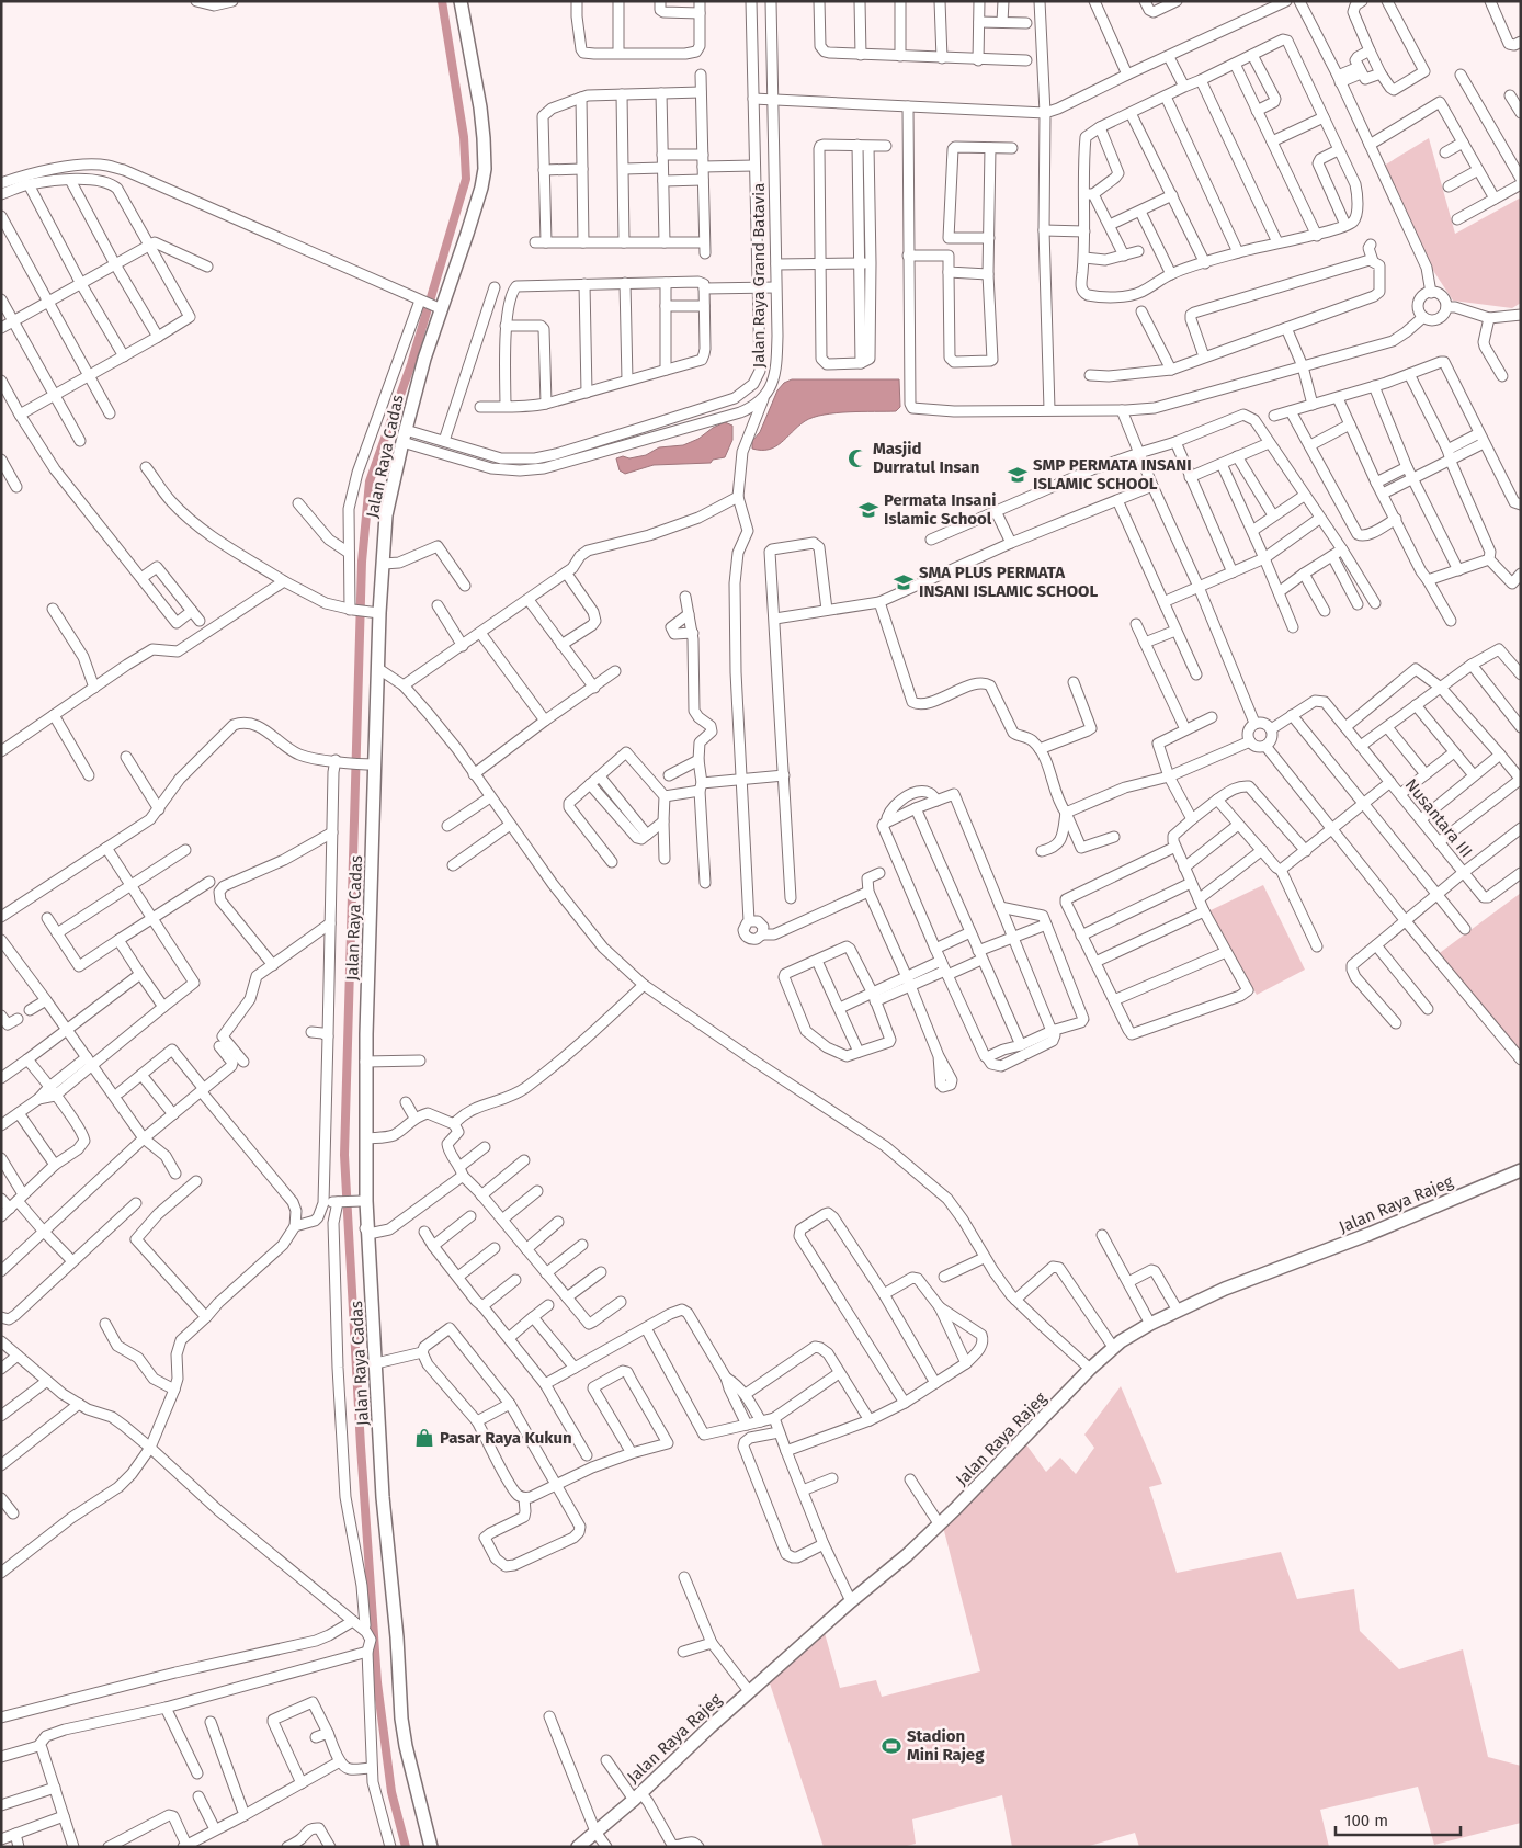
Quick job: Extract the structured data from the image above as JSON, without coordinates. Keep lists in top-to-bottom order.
{
  "streets": {
    "street": [
      "Jalan Raya Grand Batavia",
      "Jalan Raya Cadas",
      "Nusantara III",
      "Jalan Raya Rajeg"
    ]
  },
  "crossings": [
    ["Jalan Raya Grand Batavia", "Jalan Raya Cadas"]
  ],
  "places": {
    "mosque": ["Masjid Durratul Insan"],
    "school or university": ["SMP PERMATA INSANI ISLAMIC SCHOOL", "Permata Insani Islamic School", "SMA PLUS PERMATA INSANI ISLAMIC SCHOOL"],
    "shop": ["Pasar Raya Kukun"],
    "sports": ["Stadion Mini Rajeg"]
  },
  "scale_bar": "100 m"
}
